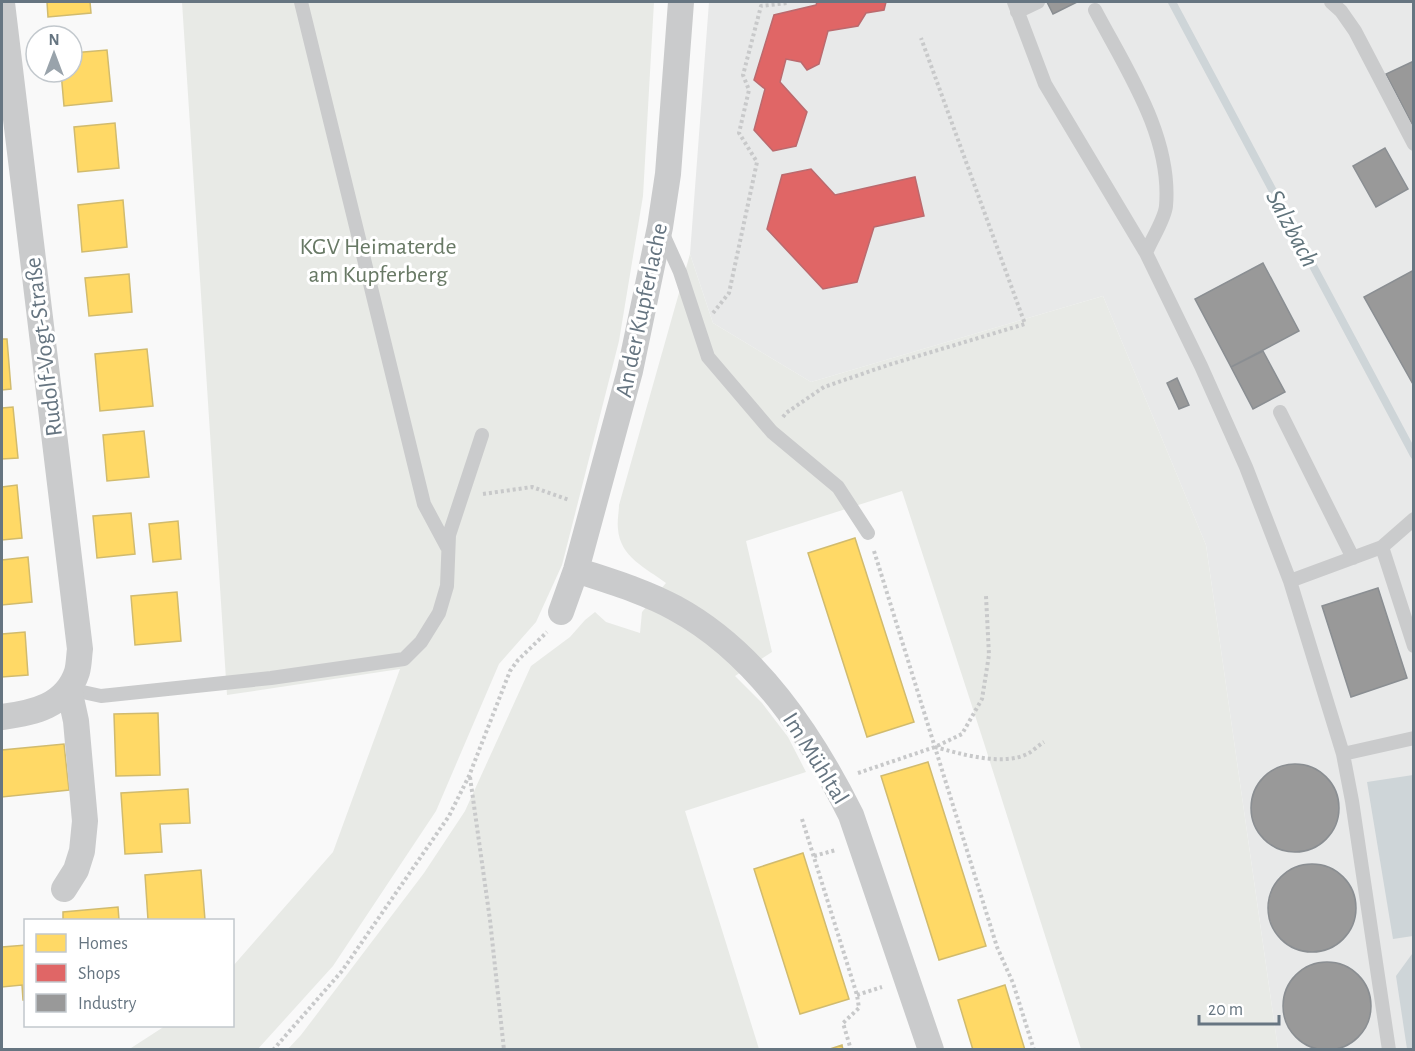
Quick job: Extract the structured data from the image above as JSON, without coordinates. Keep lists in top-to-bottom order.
{
  "streets": {
    "street": ["An der Kupferlache", "Rudolf-Vogt-Straße", "Im Mühltal"]
  },
  "crossings": [
    ["An der Kupferlache", "Im Mühltal"]
  ],
  "water": ["Salzbach"],
  "parks": ["KGV Heimaterde am Kupferberg"],
  "legend": ["Homes", "Shops", "Industry"],
  "scale_bar": "20 m",
  "north": "top"
}
